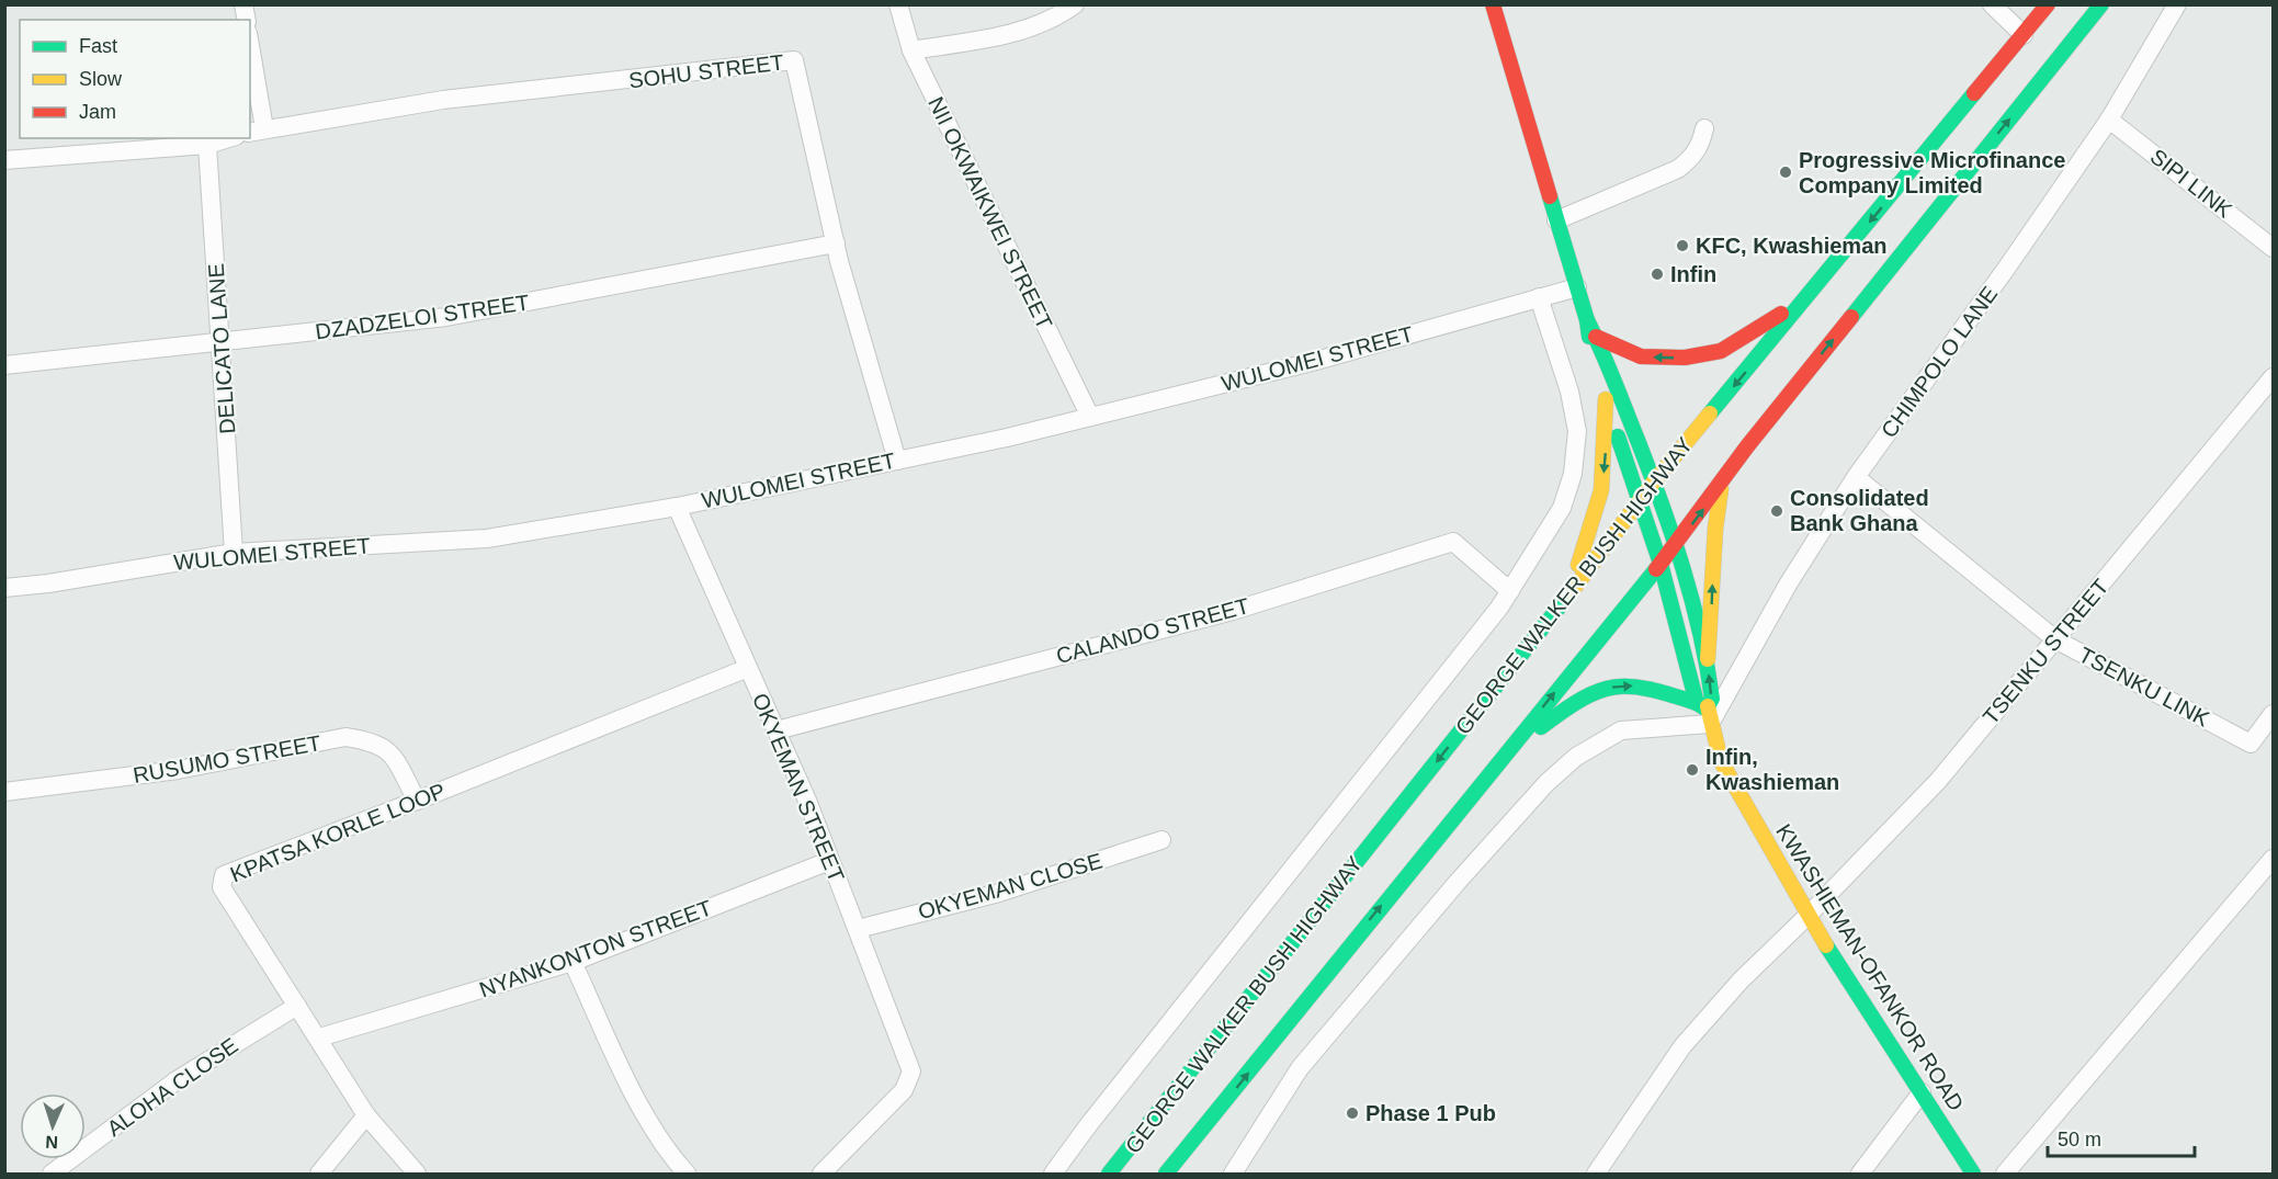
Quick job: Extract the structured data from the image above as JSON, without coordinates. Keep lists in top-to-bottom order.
{
  "streets": {
    "main road": ["GEORGE WALKER BUSH HIGHWAY", "KWASHIEMAN-OFANKOR ROAD"],
    "street": [
      "SOHU STREET",
      "SIPI LINK",
      "NII OKWAIKWEI STREET",
      "DZADZELOI STREET",
      "DELICATO LANE",
      "WULOMEI STREET",
      "CHIMPOLO LANE",
      "CALANDO STREET",
      "TSENKU STREET",
      "TSENKU LINK",
      "RUSUMO STREET",
      "OKYEMAN STREET",
      "KPATSA KORLE LOOP",
      "OKYEMAN CLOSE",
      "NYANKONTON STREET",
      "ALOHA CLOSE"
    ]
  },
  "crossings": [
    ["SOHU STREET", "DZADZELOI STREET"],
    ["SOHU STREET", "WULOMEI STREET"],
    ["SIPI LINK", "CHIMPOLO LANE"],
    ["NII OKWAIKWEI STREET", "WULOMEI STREET"],
    ["DZADZELOI STREET", "DELICATO LANE"],
    ["DELICATO LANE", "WULOMEI STREET"],
    ["WULOMEI STREET", "OKYEMAN STREET"],
    ["WULOMEI STREET", "KWASHIEMAN-OFANKOR ROAD"],
    ["CHIMPOLO LANE", "TSENKU LINK"],
    ["CHIMPOLO LANE", "KWASHIEMAN-OFANKOR ROAD"],
    ["GEORGE WALKER BUSH HIGHWAY", "KWASHIEMAN-OFANKOR ROAD"],
    ["CALANDO STREET", "OKYEMAN STREET"],
    ["TSENKU STREET", "TSENKU LINK"],
    ["TSENKU STREET", "KWASHIEMAN-OFANKOR ROAD"],
    ["RUSUMO STREET", "KPATSA KORLE LOOP"],
    ["OKYEMAN STREET", "KPATSA KORLE LOOP"],
    ["OKYEMAN STREET", "OKYEMAN CLOSE"],
    ["OKYEMAN STREET", "NYANKONTON STREET"],
    ["KPATSA KORLE LOOP", "NYANKONTON STREET"],
    ["KPATSA KORLE LOOP", "ALOHA CLOSE"]
  ],
  "places": [
    "Progressive Microfinance Company Limited",
    "KFC, Kwashieman",
    "Infin",
    "Consolidated Bank Ghana",
    "Infin, Kwashieman",
    "Phase 1 Pub"
  ],
  "legend": ["Fast", "Slow", "Jam"],
  "scale_bar": "50 m",
  "north": "bottom"
}
